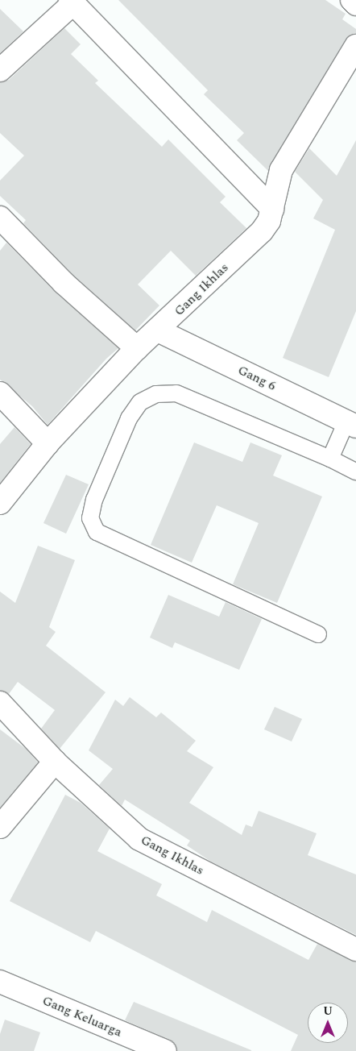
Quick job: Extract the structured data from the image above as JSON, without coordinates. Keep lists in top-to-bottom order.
{
  "streets": {
    "street": ["Gang Ikhlas", "Gang 6", "Gang Keluarga"]
  },
  "crossings": [
    ["Gang Ikhlas", "Gang 6"]
  ],
  "north": "top"
}
